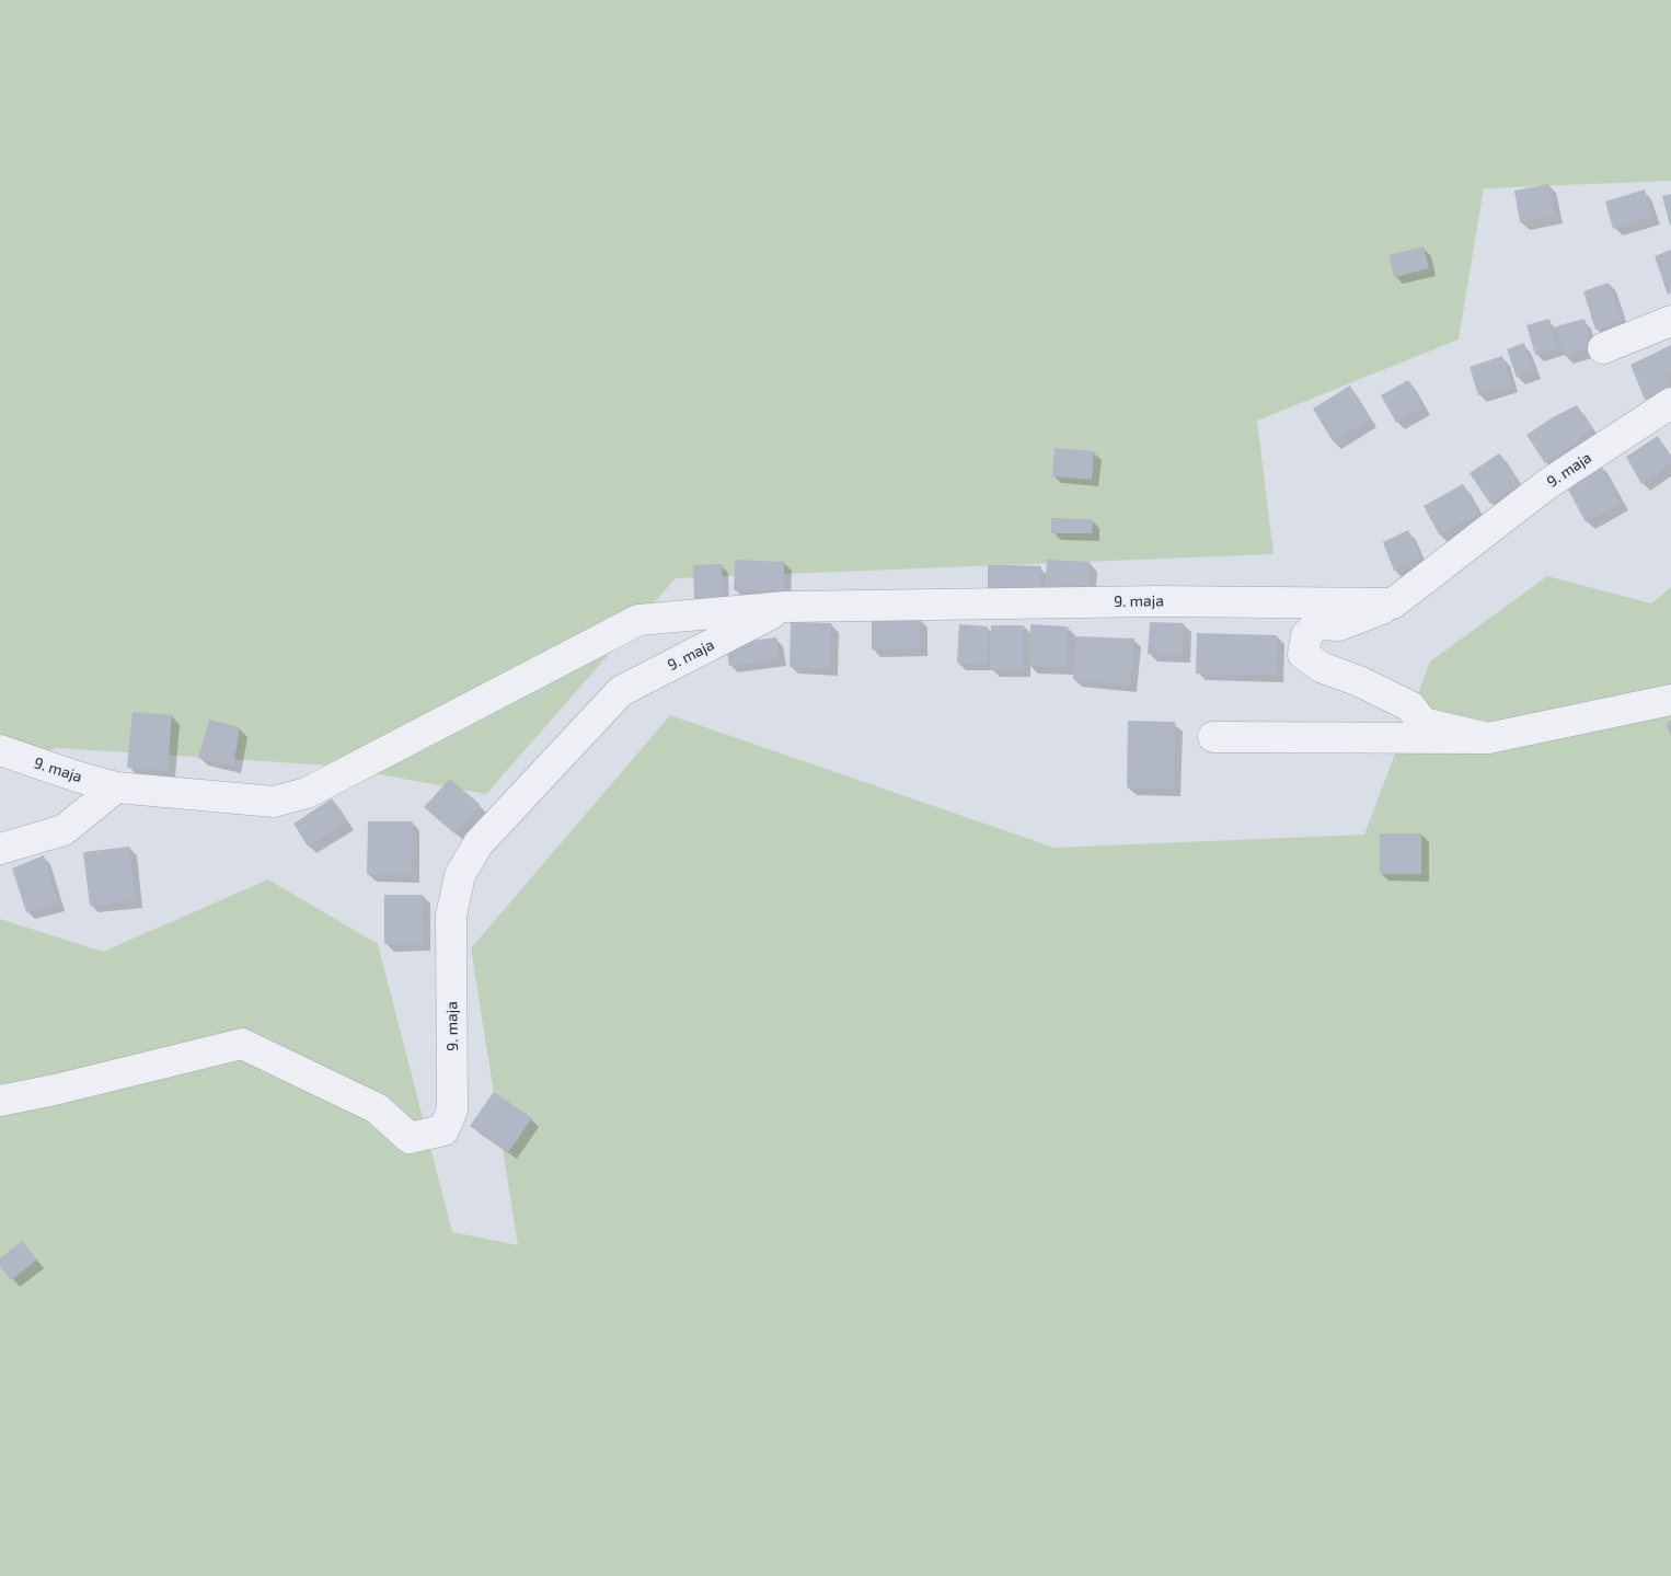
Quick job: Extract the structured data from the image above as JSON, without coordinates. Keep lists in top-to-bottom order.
{
  "streets": {
    "street": ["9. maja"]
  }
}
